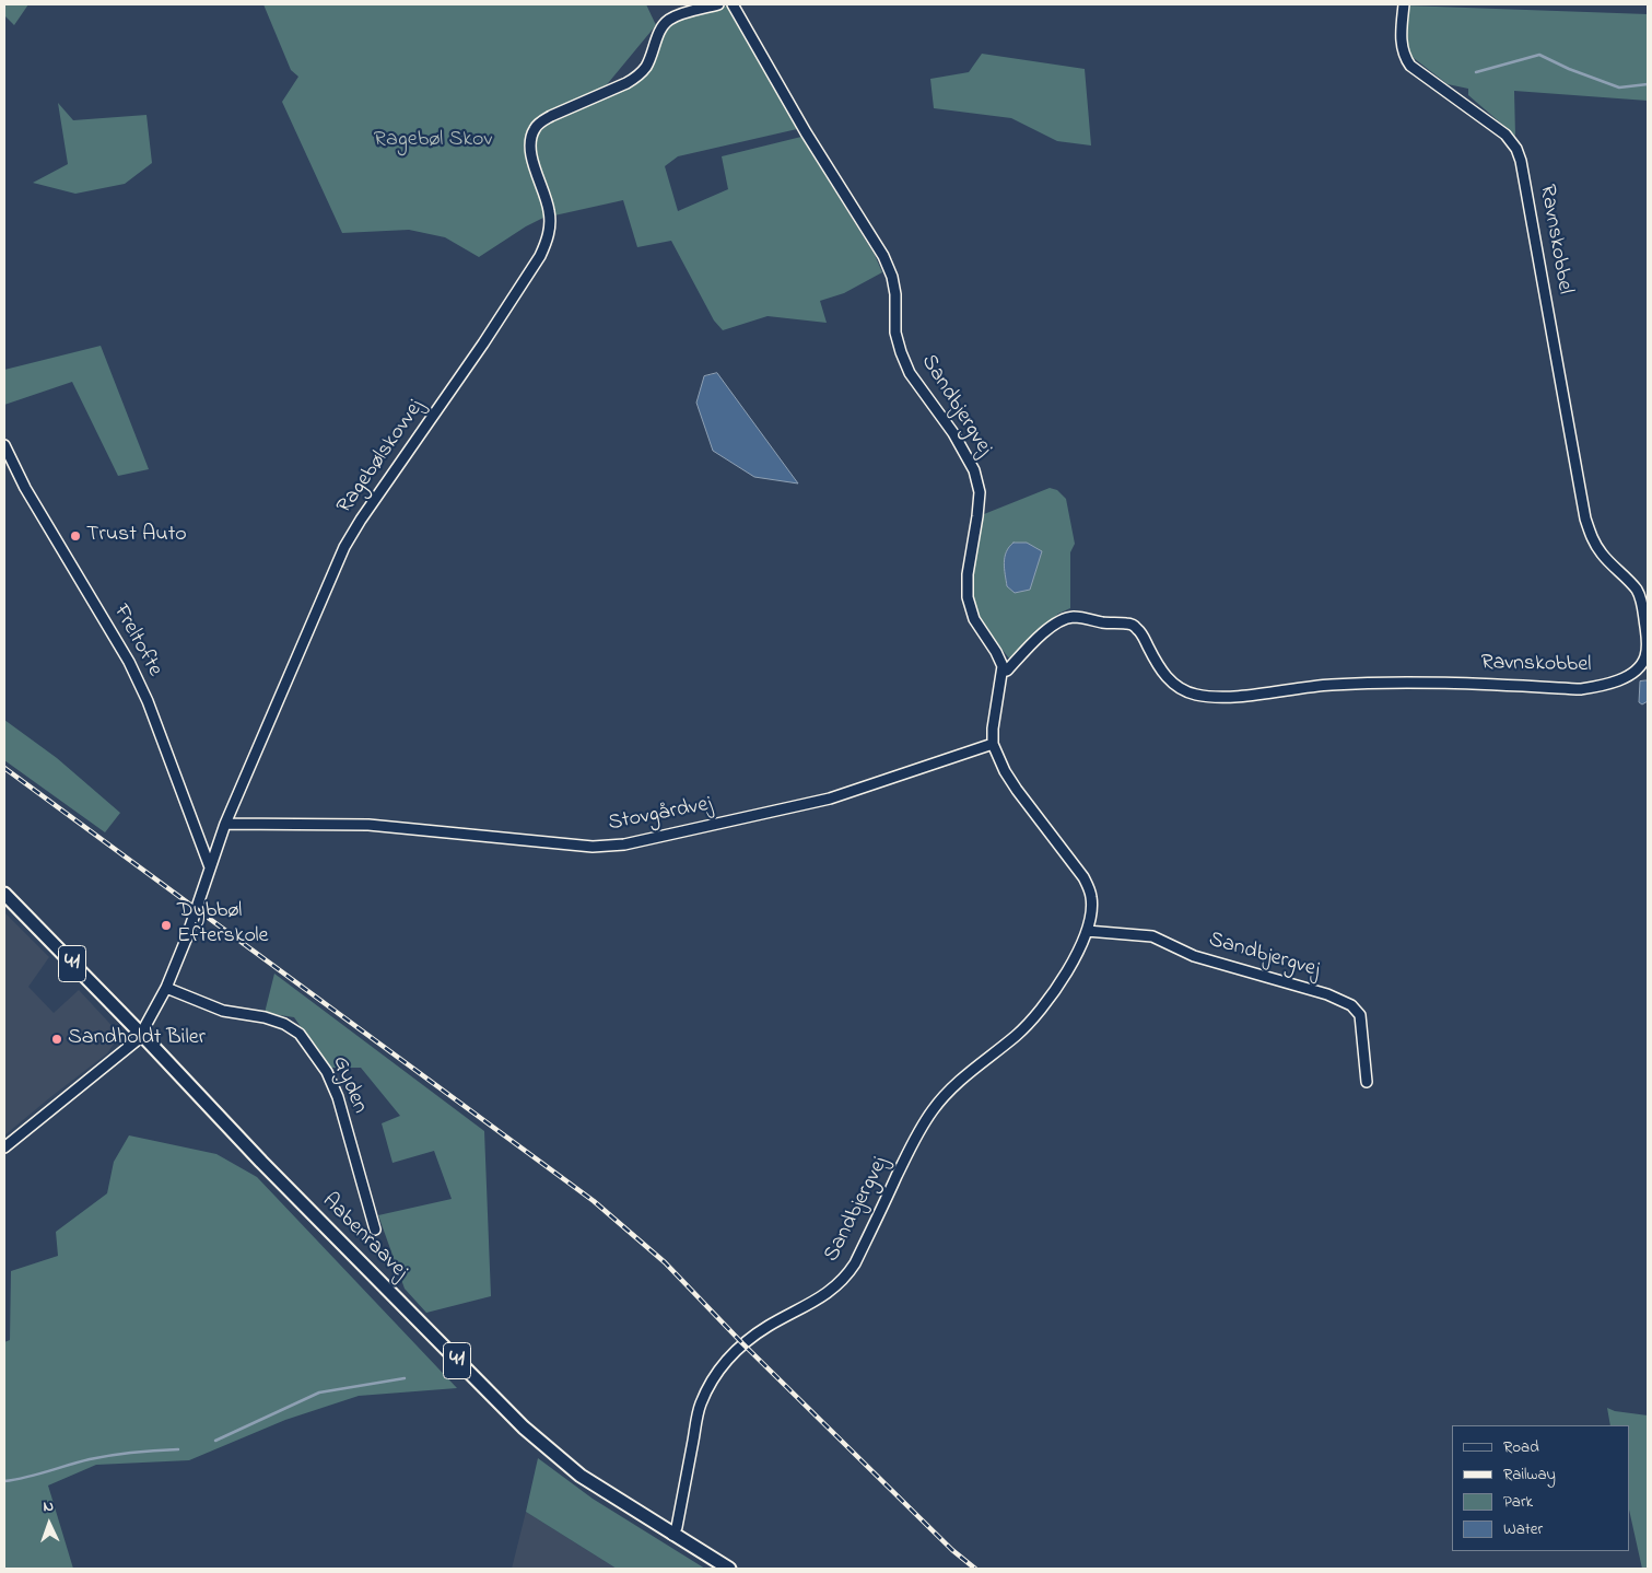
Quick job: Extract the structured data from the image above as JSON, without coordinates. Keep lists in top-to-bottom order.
{
  "streets": {
    "main road": ["41", "Aabenraavej"],
    "street": [
      "Ravnskobbel",
      "Sandbjergvej",
      "Ragebølskovvej",
      "Freltofte",
      "Stovgårdvej",
      "Gyden"
    ]
  },
  "crossings": [
    ["Ravnskobbel", "Sandbjergvej"],
    ["Sandbjergvej", "Stovgårdvej"],
    ["Sandbjergvej", "Aabenraavej"],
    ["Ragebølskovvej", "Freltofte"],
    ["Ragebølskovvej", "Stovgårdvej"],
    ["Ragebølskovvej", "Gyden"],
    ["Ragebølskovvej", "Aabenraavej"]
  ],
  "parks": ["Ragebøl Skov"],
  "places": ["Trust Auto", "Dybbøl Efterskole", "Sandholdt Biler"],
  "legend": [
    "Road",
    "Railway",
    "Park",
    "Water"
  ],
  "north": "top"
}
